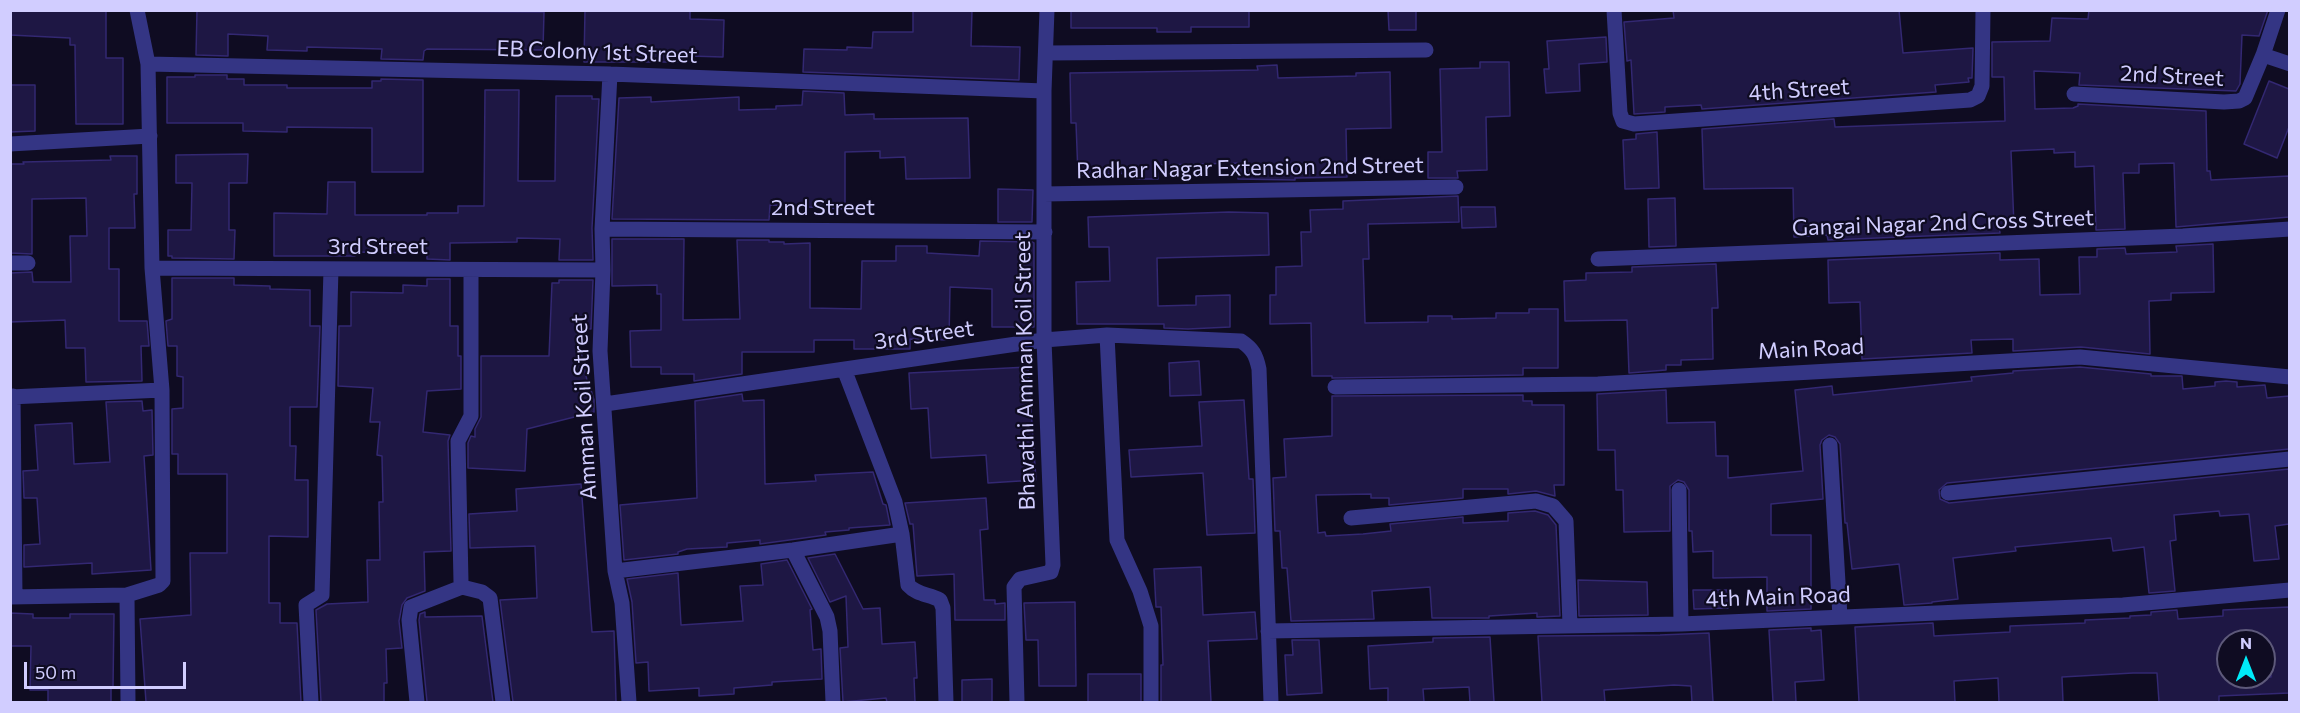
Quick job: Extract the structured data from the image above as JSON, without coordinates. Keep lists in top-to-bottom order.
{
  "streets": {
    "street": [
      "EB Colony 1st Street",
      "2nd Street",
      "4th Street",
      "Radhar Nagar Extension 2nd Street",
      "Gangai Nagar 2nd Cross Street",
      "3rd Street",
      "Main Road",
      "Bhavathi Amman Koil Street",
      "Amman Koil Street",
      "4th Main Road"
    ]
  },
  "crossings": [
    ["EB Colony 1st Street", "Bhavathi Amman Koil Street"],
    ["EB Colony 1st Street", "Amman Koil Street"],
    ["2nd Street", "Bhavathi Amman Koil Street"],
    ["2nd Street", "Amman Koil Street"],
    ["Radhar Nagar Extension 2nd Street", "Bhavathi Amman Koil Street"],
    ["3rd Street", "Bhavathi Amman Koil Street"],
    ["3rd Street", "Amman Koil Street"],
    ["3rd Street", "4th Main Road"]
  ],
  "scale_bar": "50 m",
  "north": "top"
}
